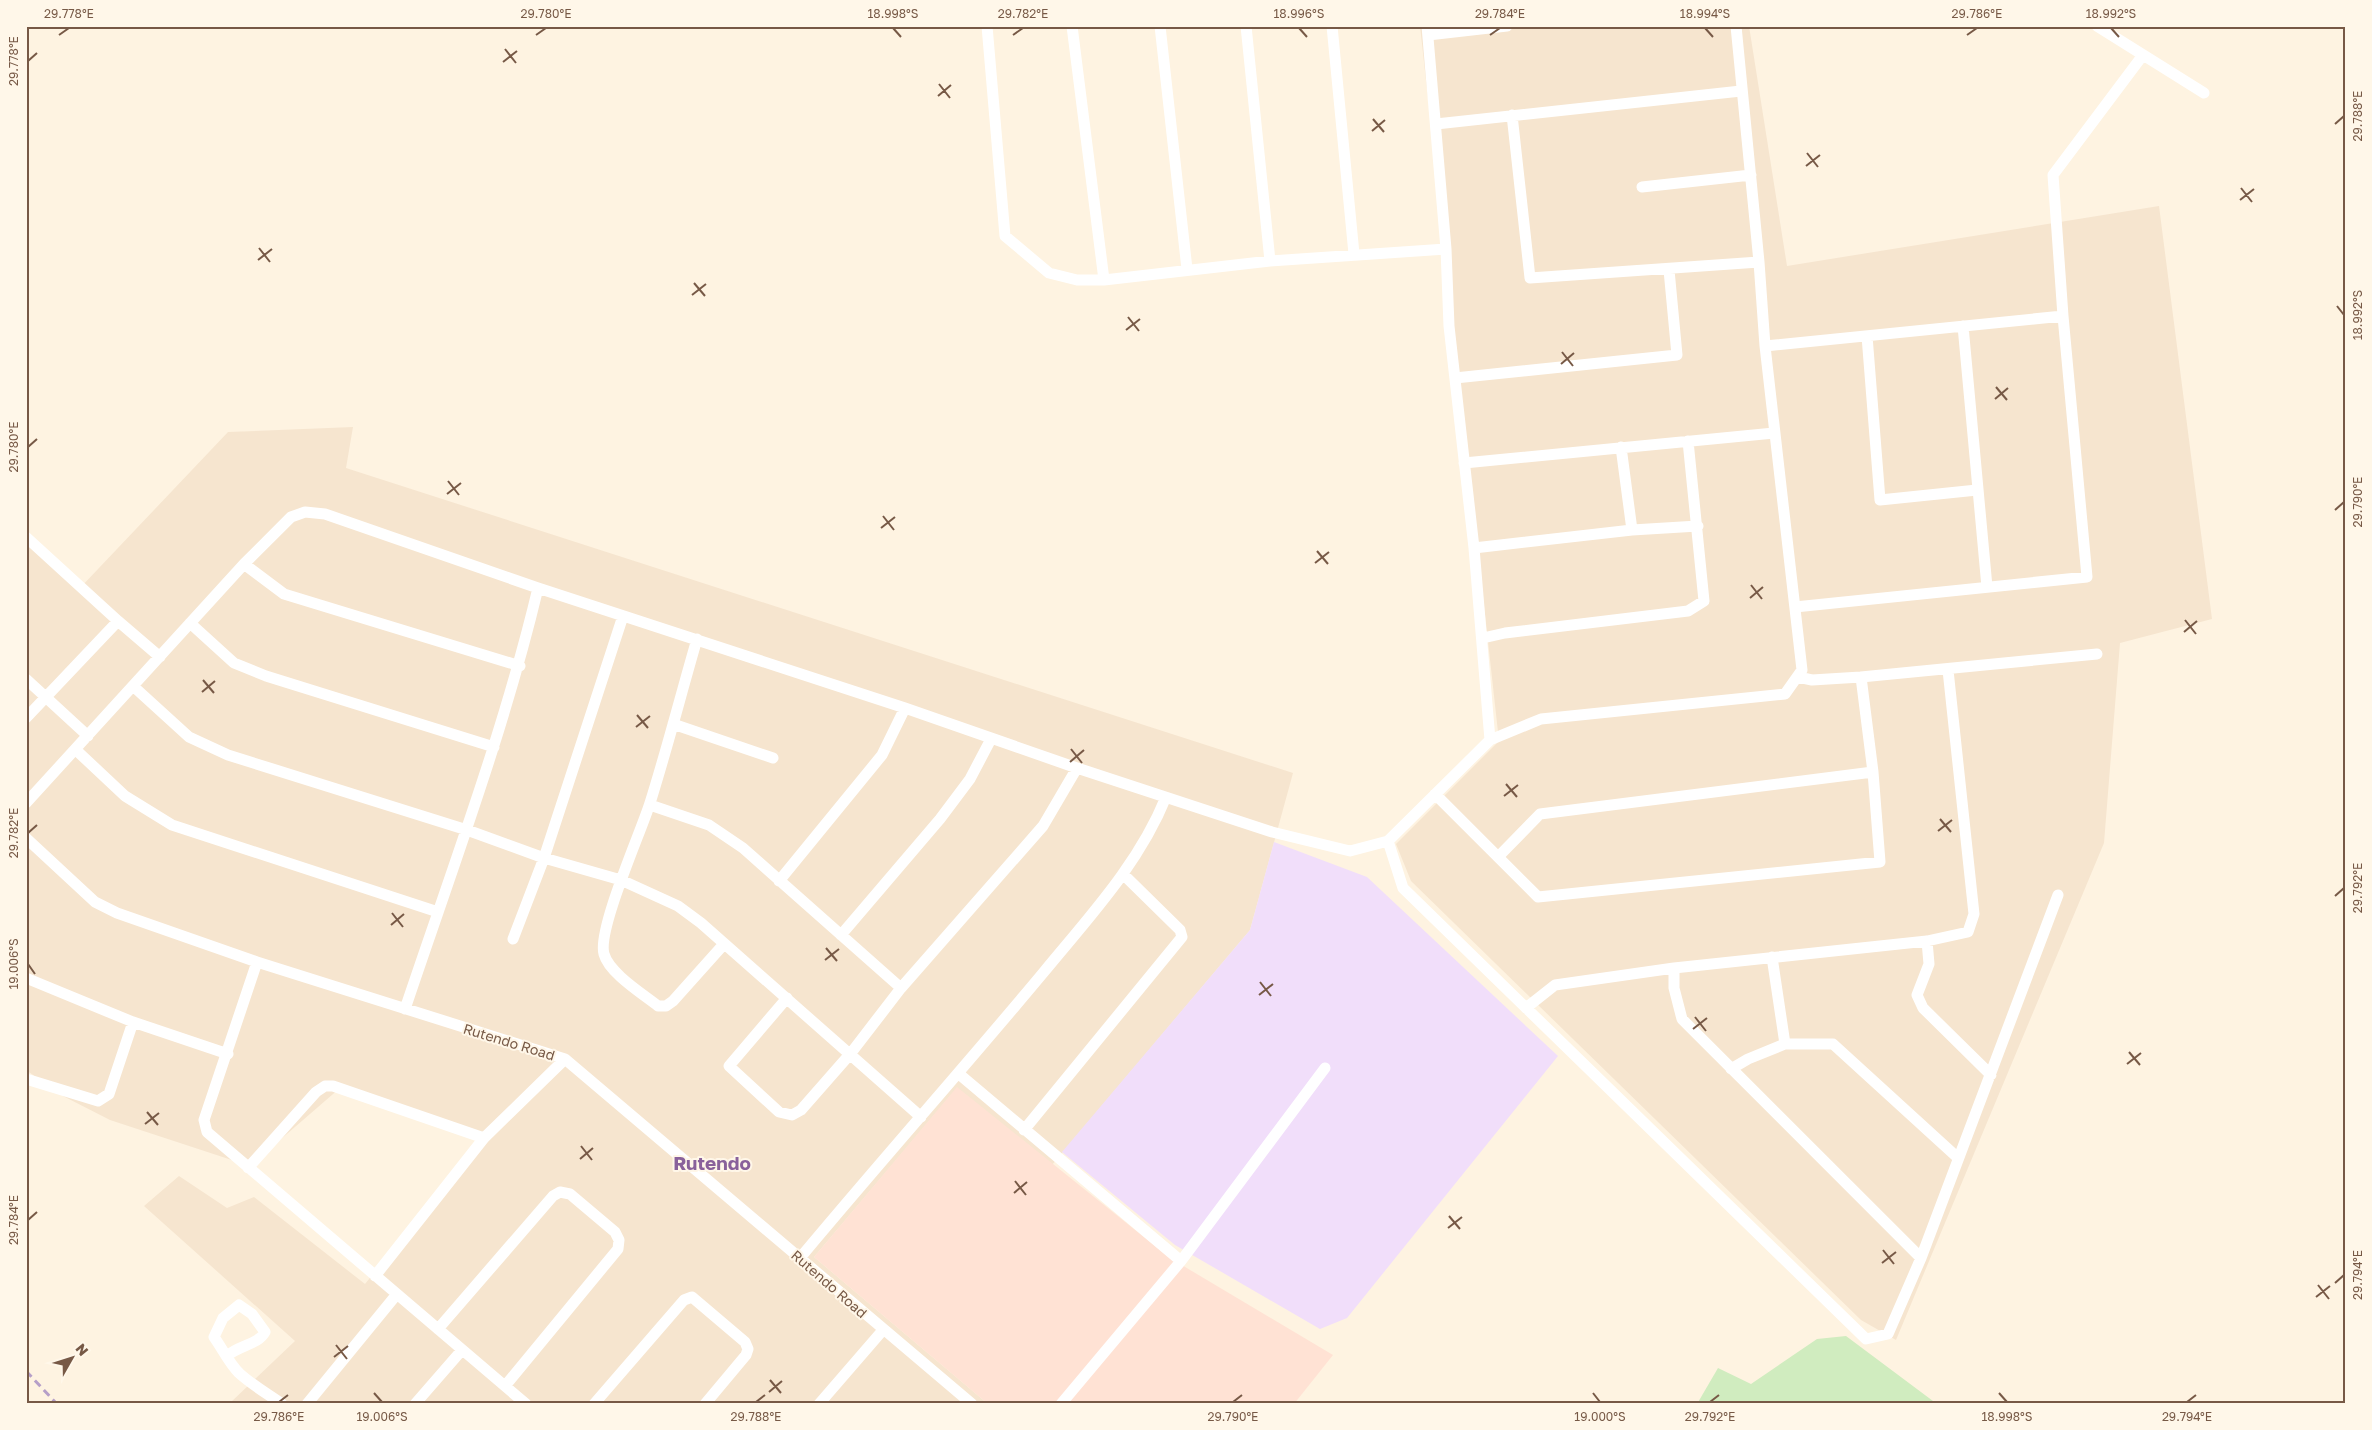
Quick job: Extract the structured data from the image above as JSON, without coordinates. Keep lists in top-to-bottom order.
{
  "streets": {
    "street": ["Rutendo Road"]
  },
  "districts": ["Rutendo"],
  "north": "top right",
  "coordinates": [
    "29.778°E",
    "29.780°E",
    "18.998°S",
    "29.782°E",
    "18.996°S",
    "29.784°E",
    "18.994°S",
    "29.786°E",
    "18.992°S",
    "29.788°E",
    "29.790°E",
    "29.792°E",
    "19.006°S",
    "29.794°E",
    "19.000°S"
  ]
}
